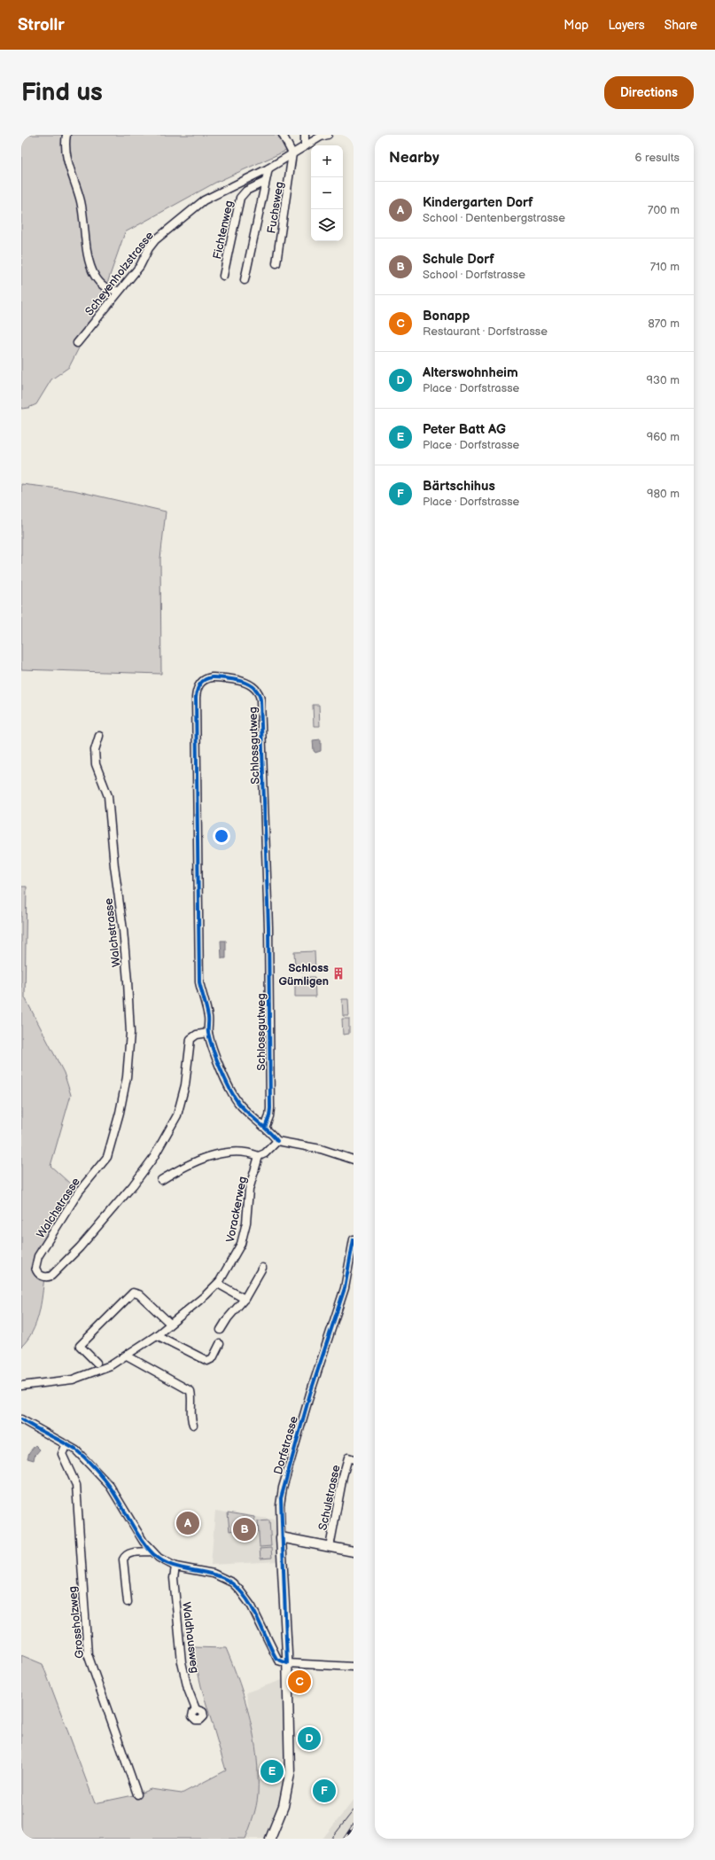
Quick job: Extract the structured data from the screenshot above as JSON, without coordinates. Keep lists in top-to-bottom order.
{
  "streets": {
    "street": [
      "Fuchsweg",
      "Fichtenweg",
      "Scheyenholzstrasse",
      "Schlossgutweg",
      "Walchstrasse",
      "Vorackerweg",
      "Dorfstrasse",
      "Schulstrasse",
      "Grossholzweg",
      "Waldhausweg"
    ]
  },
  "crossings": [
    ["Fuchsweg", "Scheyenholzstrasse"],
    ["Schlossgutweg", "Walchstrasse"]
  ],
  "places": {
    "building": ["Schloss Gümligen"]
  },
  "page": {
    "header": "Strollr",
    "nav": ["Map", "Layers", "Share"],
    "buttons": "Directions",
    "title": "Find us",
    "heading": ["Nearby", "6 results"],
    "map_buttons": ["+", "−"],
    "list": [
      {
        "mark": "A",
        "name": "Kindergarten Dorf",
        "note": "School · Dentenbergstrasse",
        "value": "700 m"
      },
      {
        "mark": "B",
        "name": "Schule Dorf",
        "note": "School · Dorfstrasse",
        "value": "710 m"
      },
      {
        "mark": "C",
        "name": "Bonapp",
        "note": "Restaurant · Dorfstrasse",
        "value": "870 m"
      },
      {
        "mark": "D",
        "name": "Alterswohnheim",
        "note": "Place · Dorfstrasse",
        "value": "930 m"
      },
      {
        "mark": "E",
        "name": "Peter Batt AG",
        "note": "Place · Dorfstrasse",
        "value": "960 m"
      },
      {
        "mark": "F",
        "name": "Bärtschihus",
        "note": "Place · Dorfstrasse",
        "value": "980 m"
      }
    ],
    "pins": [
      "A",
      "B",
      "C",
      "D",
      "E",
      "F"
    ]
  }
}
